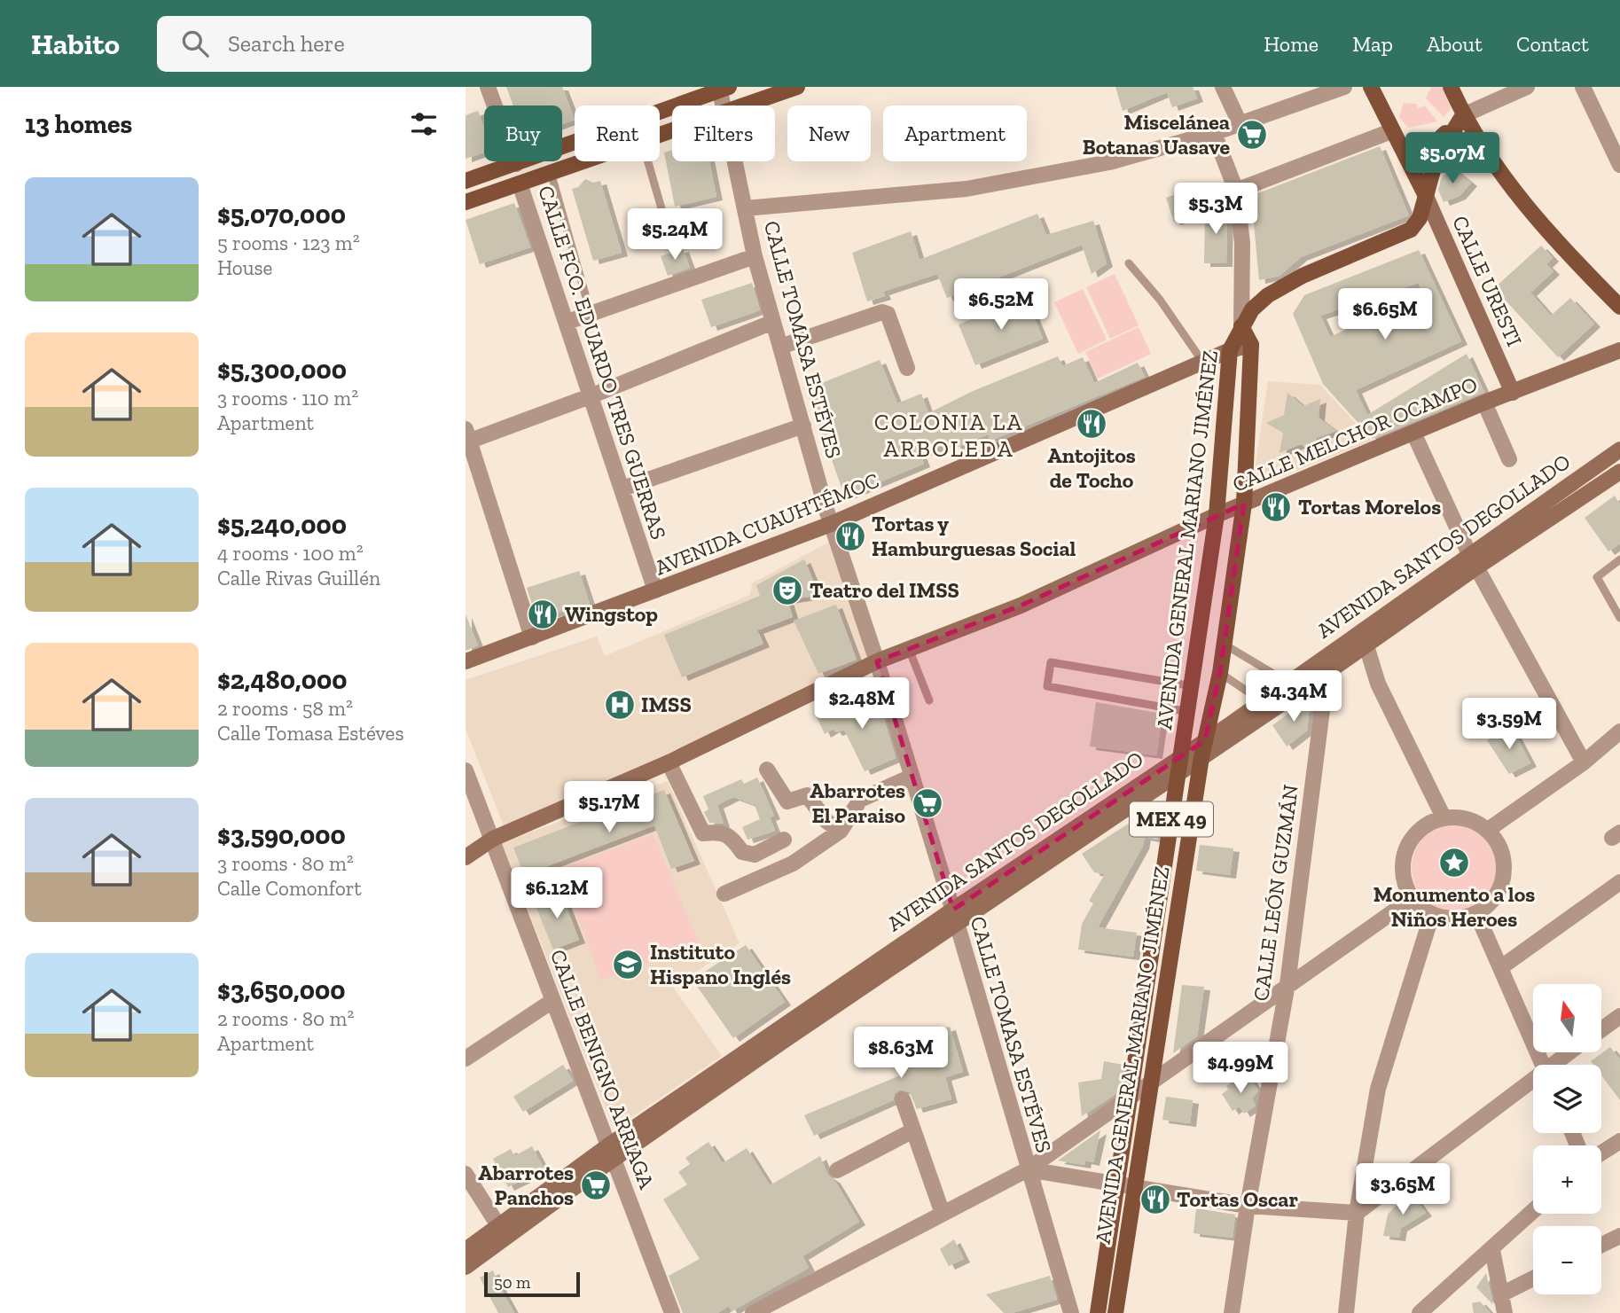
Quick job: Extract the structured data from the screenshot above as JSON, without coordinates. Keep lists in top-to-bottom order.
{
  "streets": {
    "main road": ["CALLE URESTI", "AVENIDA GENERAL MARIANO JIMÉNEZ", "MEX 49"],
    "street": [
      "CALLE TOMASA ESTÉVES",
      "CALLE FCO. EDUARDO TRES GUERRAS",
      "CALLE MELCHOR OCAMPO",
      "AVENIDA CUAUHTÉMOC",
      "AVENIDA SANTOS DEGOLLADO",
      "CALLE LEÓN GUZMÁN",
      "CALLE BENIGNO ARRIAGA"
    ]
  },
  "crossings": [
    ["CALLE URESTI", "CALLE MELCHOR OCAMPO"],
    ["CALLE TOMASA ESTÉVES", "CALLE MELCHOR OCAMPO"],
    ["CALLE TOMASA ESTÉVES", "AVENIDA CUAUHTÉMOC"],
    ["CALLE TOMASA ESTÉVES", "AVENIDA SANTOS DEGOLLADO"],
    ["CALLE FCO. EDUARDO TRES GUERRAS", "AVENIDA CUAUHTÉMOC"],
    ["CALLE MELCHOR OCAMPO", "AVENIDA GENERAL MARIANO JIMÉNEZ"],
    ["CALLE MELCHOR OCAMPO", "CALLE BENIGNO ARRIAGA"],
    ["AVENIDA CUAUHTÉMOC", "AVENIDA GENERAL MARIANO JIMÉNEZ"],
    ["AVENIDA GENERAL MARIANO JIMÉNEZ", "AVENIDA SANTOS DEGOLLADO"],
    ["AVENIDA SANTOS DEGOLLADO", "CALLE LEÓN GUZMÁN"],
    ["AVENIDA SANTOS DEGOLLADO", "CALLE BENIGNO ARRIAGA"]
  ],
  "districts": ["COLONIA LA ARBOLEDA"],
  "places": {
    "supermarket": ["Miscelánea Botanas Uasave", "Abarrotes El Paraiso", "Abarrotes Panchos"],
    "restaurant": [
      "Antojitos de Tocho",
      "Tortas Morelos",
      "Tortas y Hamburguesas Social",
      "Wingstop",
      "Tortas Oscar"
    ],
    "theatre": ["Teatro del IMSS"],
    "hospital": ["IMSS"],
    "place": ["Monumento a los Niños Heroes"],
    "school or university": ["Instituto Hispano Inglés"]
  },
  "scale_bar": "50 m",
  "north": "top",
  "page": {
    "header": "Habito",
    "search": "Search here",
    "nav": [
      "Home",
      "Map",
      "About",
      "Contact"
    ],
    "heading": "13 homes",
    "chip": [
      "Buy",
      "Rent",
      "Filters",
      "New",
      "Apartment"
    ],
    "price": [
      "$5.07M",
      "$5.3M",
      "$5.24M",
      "$6.52M",
      "$6.65M",
      "$4.34M",
      "$2.48M",
      "$3.59M",
      "$5.17M",
      "$6.12M",
      "$8.63M",
      "$4.99M",
      "$3.65M"
    ],
    "list": [
      {
        "name": "$5,070,000",
        "note": "5 rooms · 123 m² · House"
      },
      {
        "name": "$5,300,000",
        "note": "3 rooms · 110 m² · Apartment"
      },
      {
        "name": "$5,240,000",
        "note": "4 rooms · 100 m² · Calle Rivas Guillén"
      },
      {
        "name": "$2,480,000",
        "note": "2 rooms · 58 m² · Calle Tomasa Estéves"
      },
      {
        "name": "$3,590,000",
        "note": "3 rooms · 80 m² · Calle Comonfort"
      },
      {
        "name": "$3,650,000",
        "note": "2 rooms · 80 m² · Apartment"
      }
    ],
    "map_buttons": ["+", "−"],
    "scale": "50 m"
  }
}
